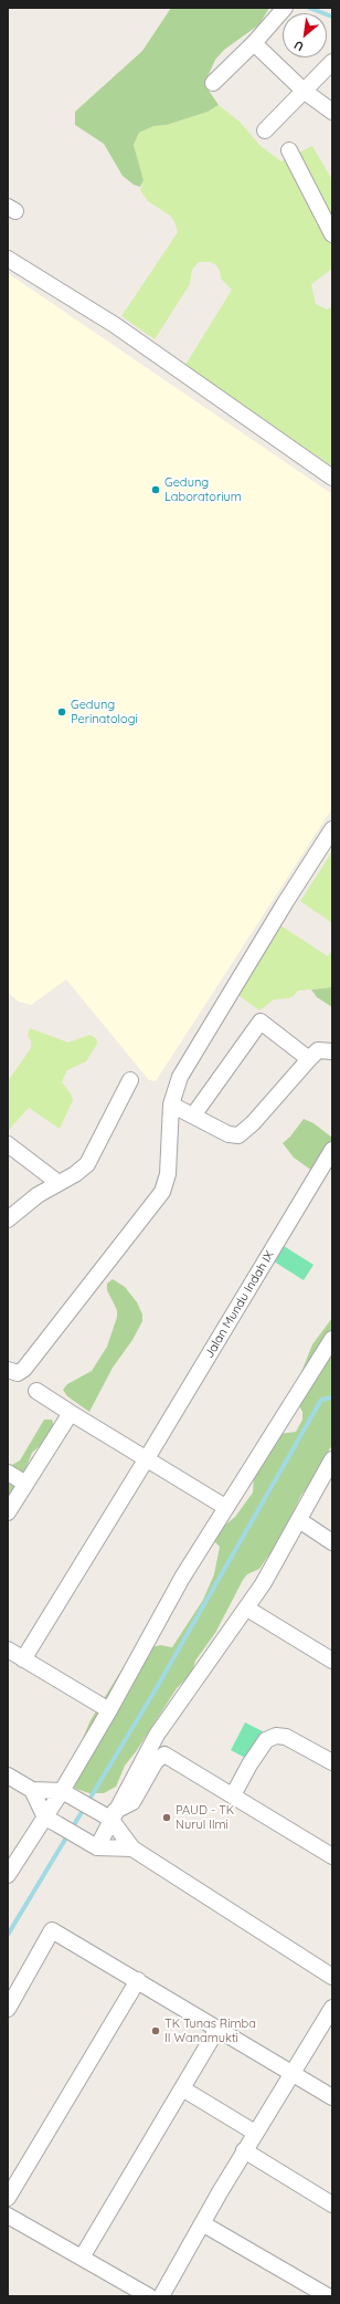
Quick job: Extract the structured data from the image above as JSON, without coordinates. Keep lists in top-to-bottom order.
{
  "streets": {
    "street": ["Jalan Mundu Indah IX"]
  },
  "places": [
    "Gedung Laboratorium",
    "Gedung Perinatologi",
    "PAUD - TK Nurul Ilmi",
    "TK Tunas Rimba II Wanamukti"
  ],
  "north": "bottom left"
}
